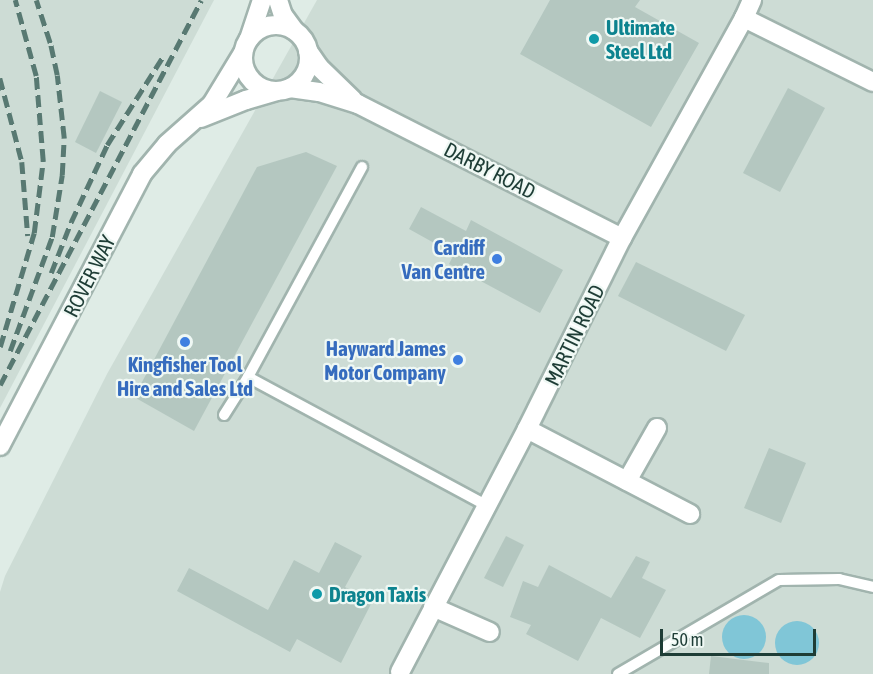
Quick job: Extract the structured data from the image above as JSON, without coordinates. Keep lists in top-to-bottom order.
{
  "streets": {
    "street": ["DARBY ROAD", "ROVER WAY", "MARTIN ROAD"]
  },
  "crossings": [
    ["DARBY ROAD", "ROVER WAY"],
    ["DARBY ROAD", "MARTIN ROAD"]
  ],
  "places": [
    "Ultimate Steel Ltd",
    "Cardiff Van Centre",
    "Kingfisher Tool Hire and Sales Ltd",
    "Hayward James Motor Company",
    "Dragon Taxis"
  ],
  "scale_bar": "50 m"
}
